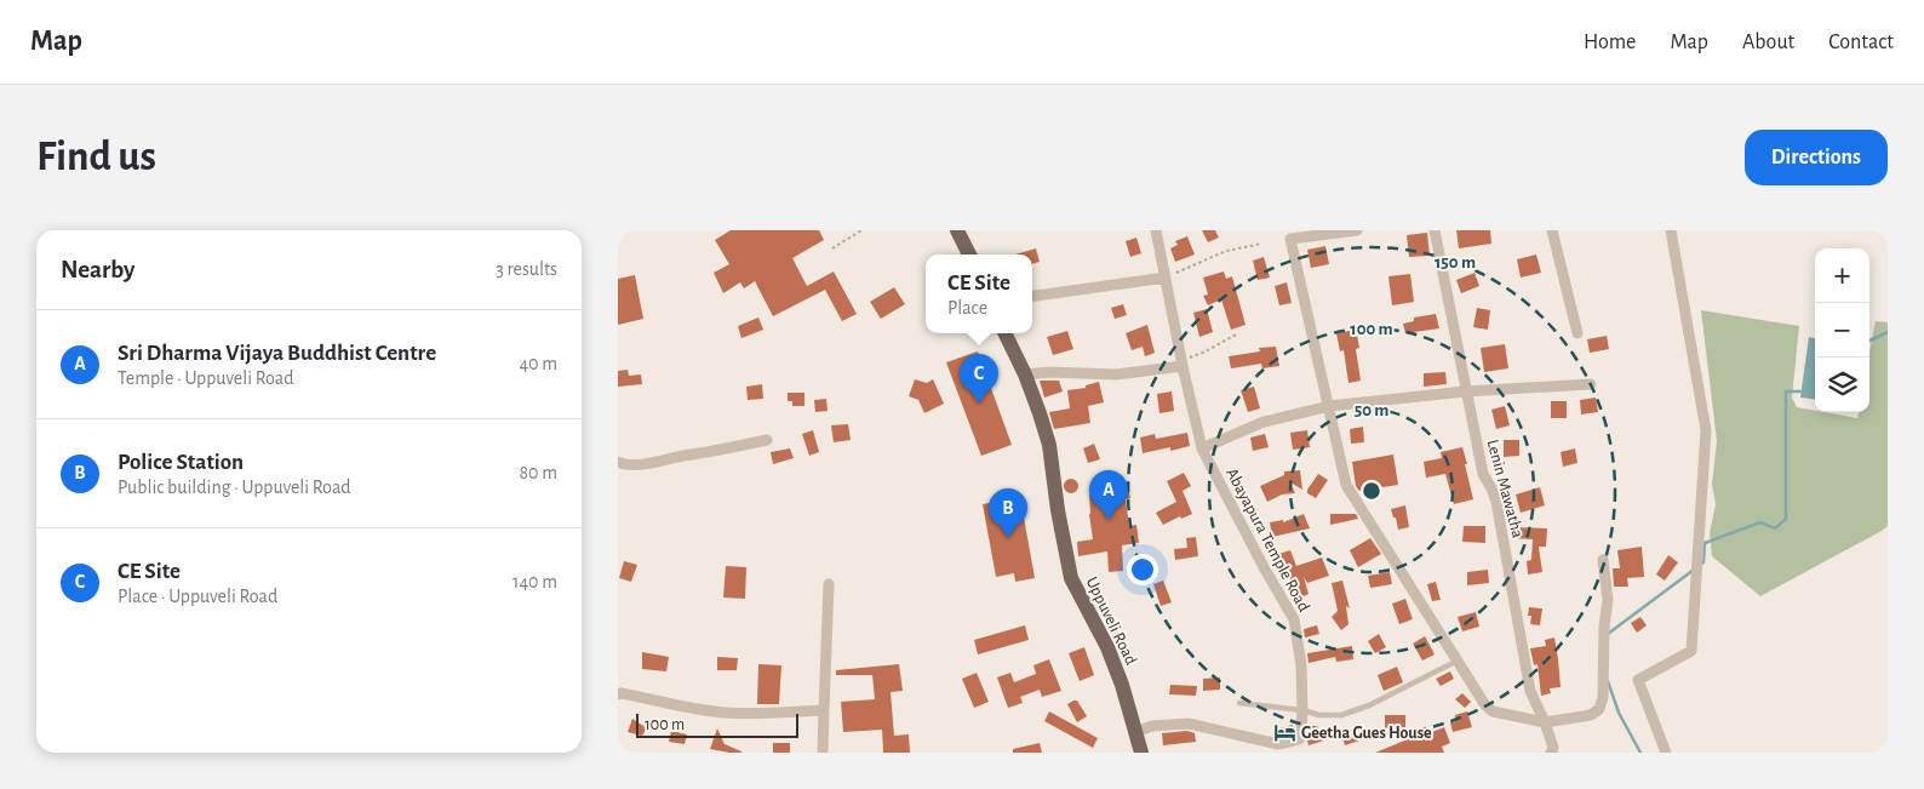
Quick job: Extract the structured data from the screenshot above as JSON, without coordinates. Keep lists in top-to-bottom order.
{
  "streets": {
    "main road": ["Uppuveli Road"],
    "street": ["Lenin Mawatha", "Abayapura Temple Road"]
  },
  "crossings": [
    ["Abayapura Temple Road", "Uppuveli Road"]
  ],
  "places": {
    "hotel": ["Geetha Gues House"]
  },
  "scale_bar": "100 m",
  "page": {
    "header": "Map",
    "nav": [
      "Home",
      "Map",
      "About",
      "Contact"
    ],
    "buttons": "Directions",
    "title": "Find us",
    "heading": ["Nearby", "3 results"],
    "map_buttons": ["+", "−"],
    "popup": ["CE Site", "Place"],
    "list": [
      {
        "mark": "A",
        "name": "Sri Dharma Vijaya Buddhist Centre",
        "note": "Temple · Uppuveli Road",
        "value": "40 m"
      },
      {
        "mark": "B",
        "name": "Police Station",
        "note": "Public building · Uppuveli Road",
        "value": "80 m"
      },
      {
        "mark": "C",
        "name": "CE Site",
        "note": "Place · Uppuveli Road",
        "value": "140 m"
      }
    ],
    "pins": ["C", "A", "B"],
    "scale": "100 m"
  },
  "rings": ["150 m", "100 m", "50 m"]
}
